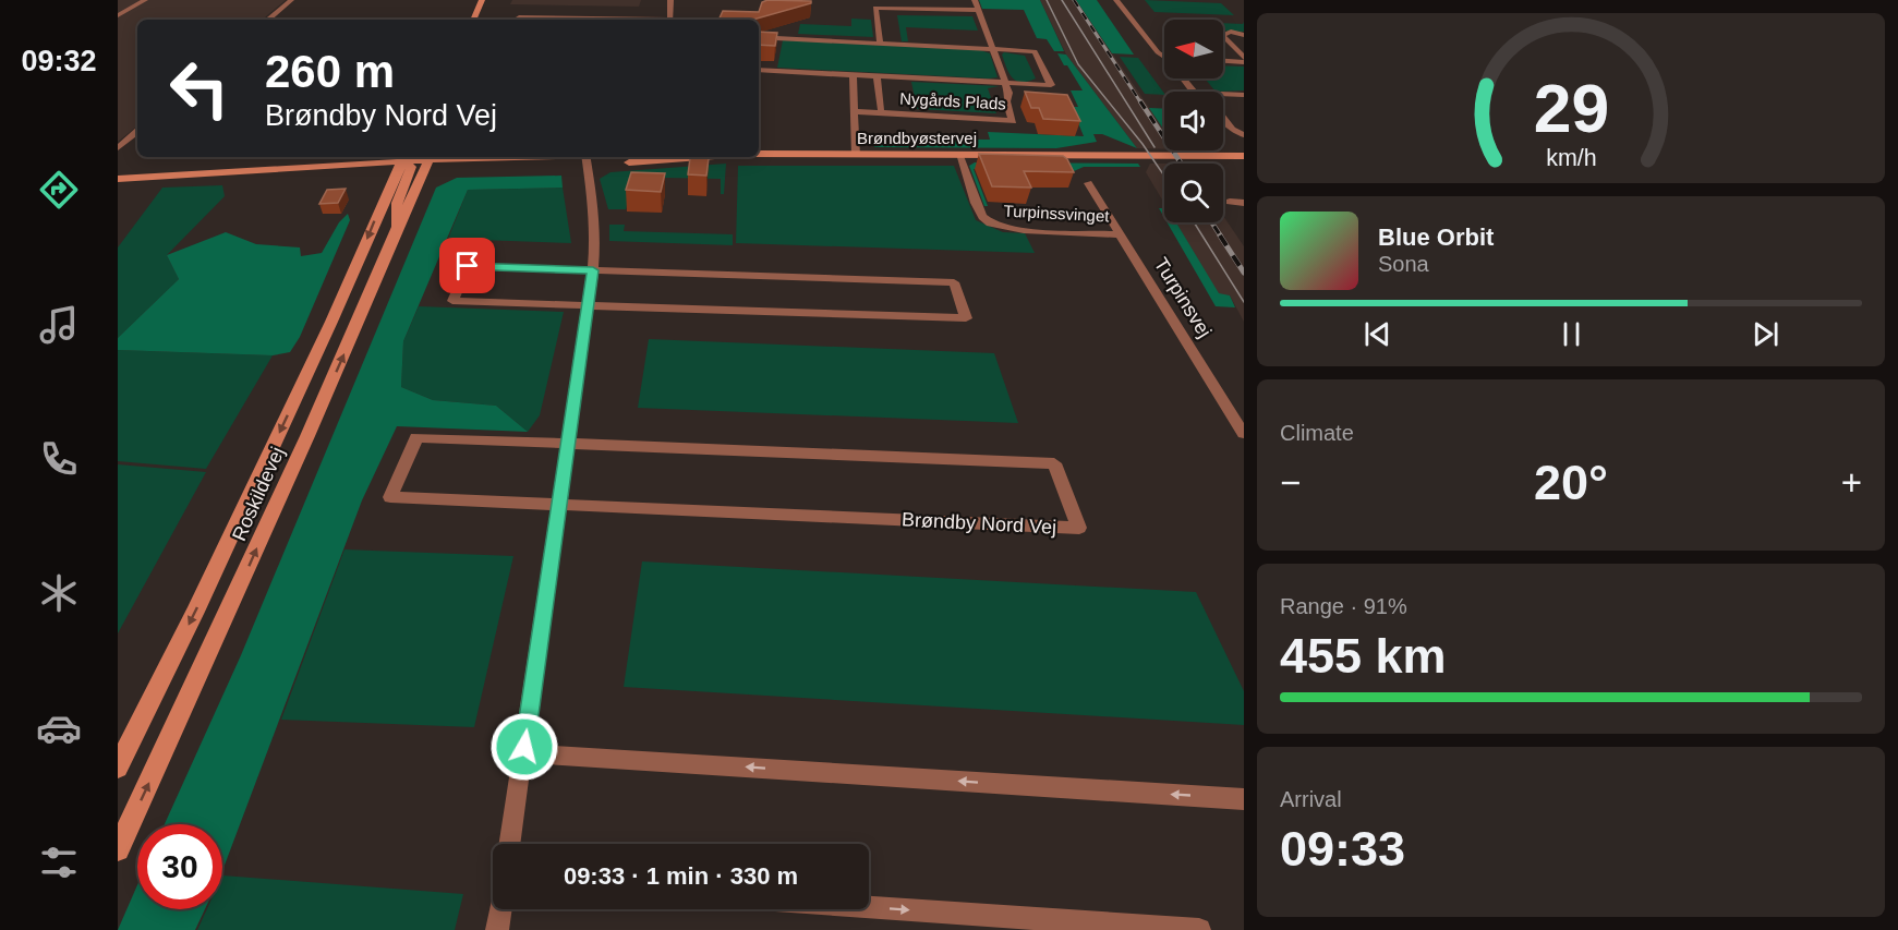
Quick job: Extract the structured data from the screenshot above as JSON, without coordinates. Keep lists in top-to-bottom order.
{
  "streets": {
    "main road": ["Brøndbyøstervej", "Roskildevej"],
    "street": [
      "Nygårds Plads",
      "Turpinssvinget",
      "Turpinsvej",
      "Brøndby Nord Vej"
    ]
  },
  "crossings": [
    ["Brøndbyøstervej", "Turpinssvinget"],
    ["Brøndbyøstervej", "Roskildevej"],
    ["Turpinssvinget", "Turpinsvej"]
  ],
  "north": "left",
  "page": {
    "tabs": "09:32",
    "turn": ["260 m", "Brøndby Nord Vej"],
    "song": ["Blue Orbit", "Sona"],
    "tile": [
      "Climate",
      ["Range · 91%", "455 km"],
      ["Arrival", "09:33"]
    ],
    "heat": ["−", "20°", "+"],
    "limit": "30",
    "trip": "09:33 · 1 min · 330 m",
    "gauge": ["29", "km/h"]
  }
}
